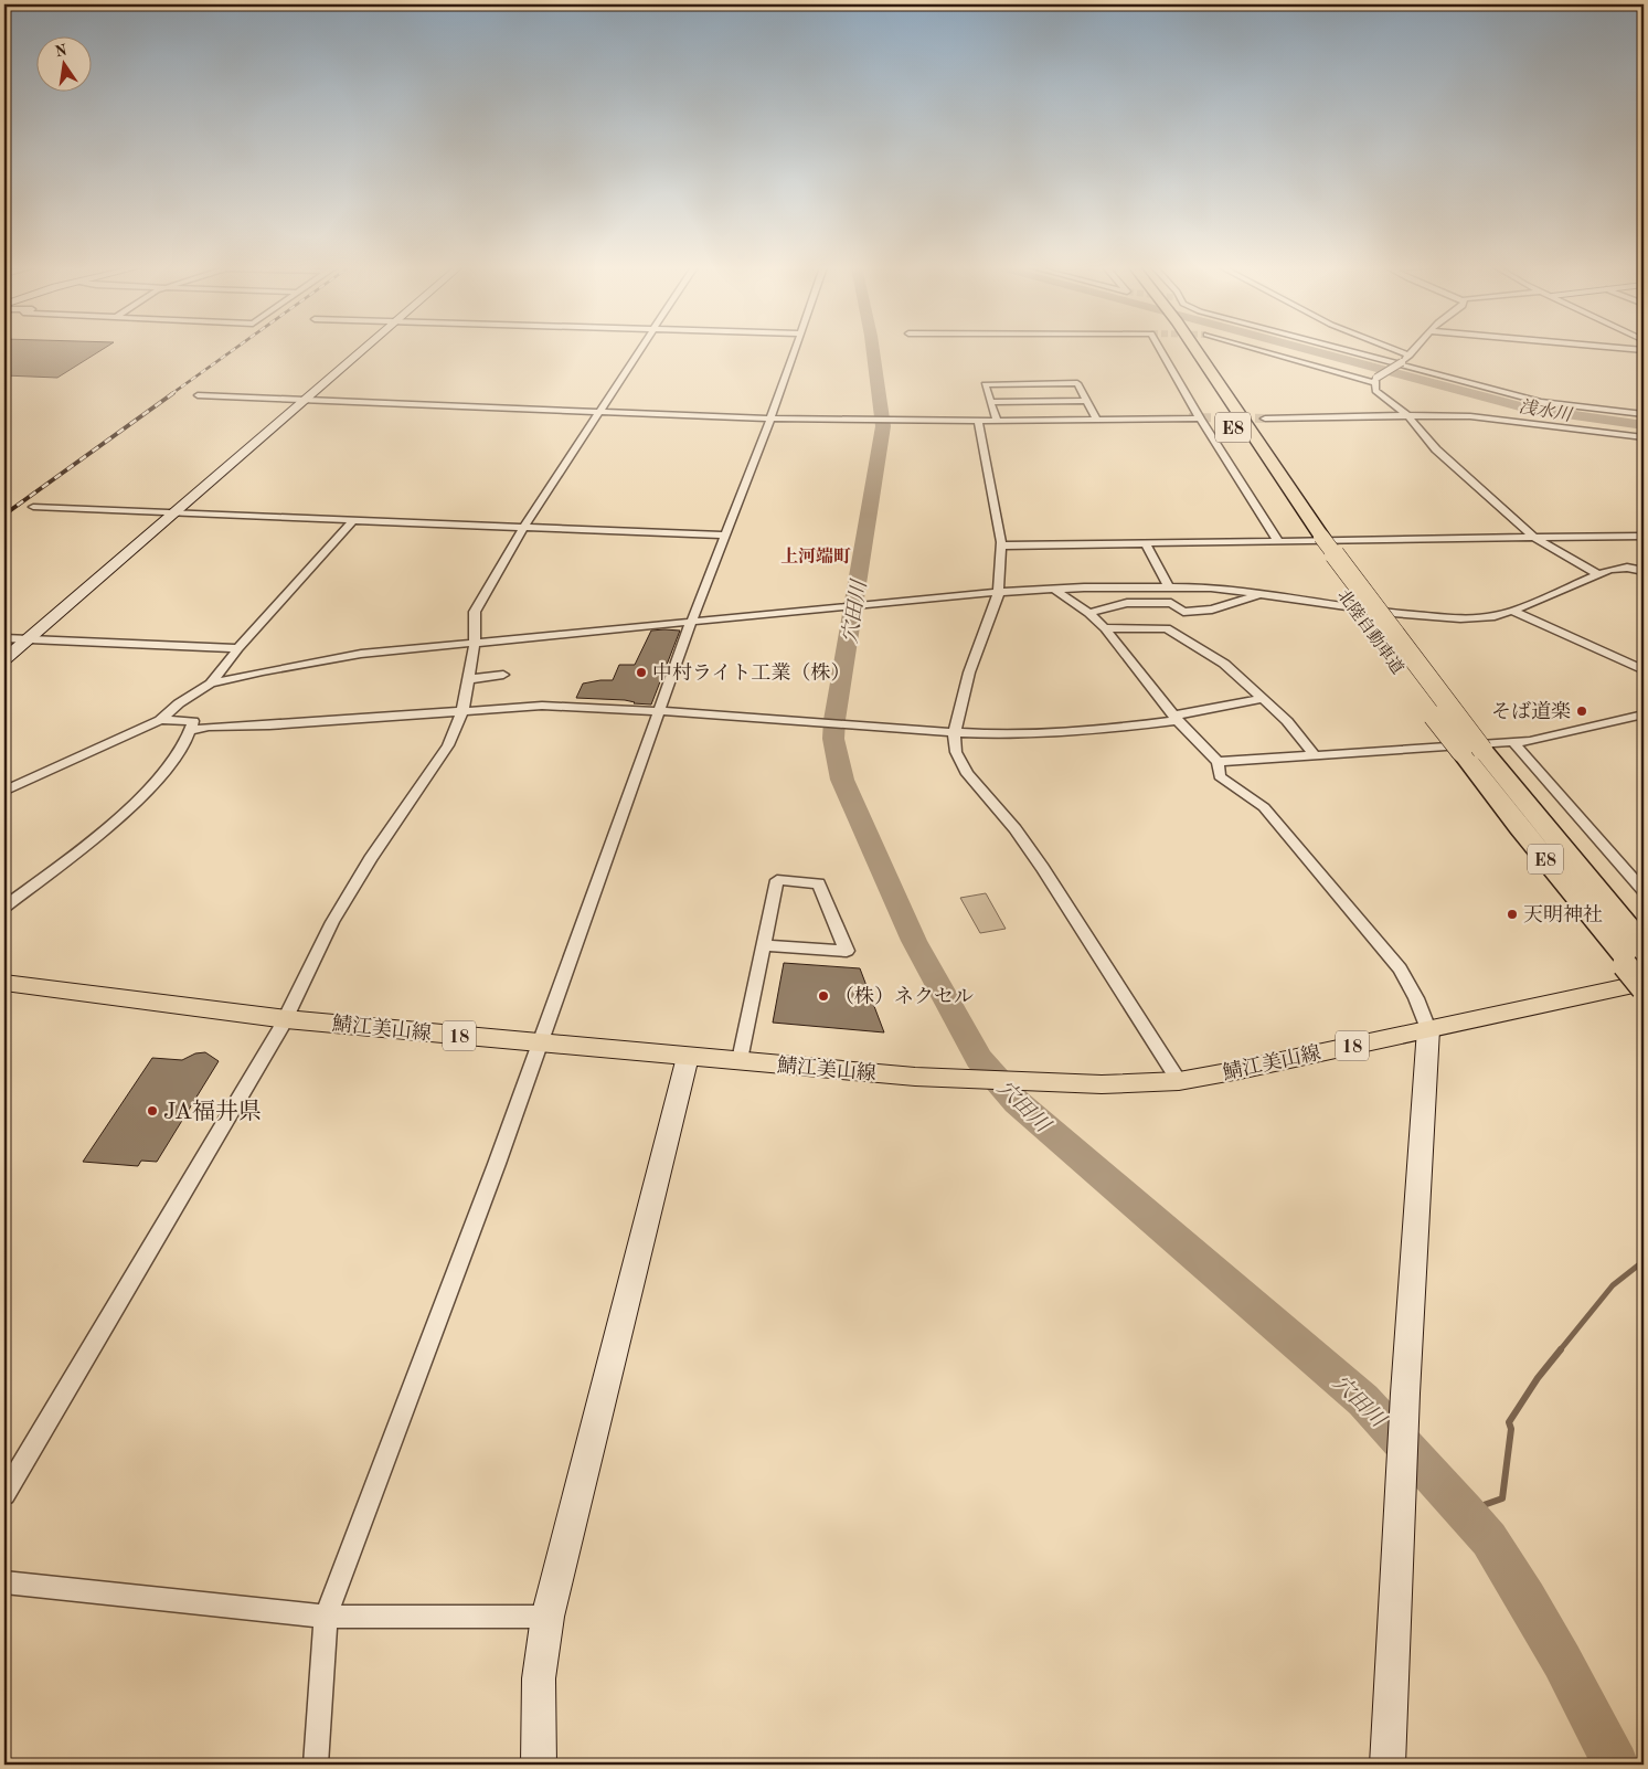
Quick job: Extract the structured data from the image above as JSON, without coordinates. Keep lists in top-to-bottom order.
{
  "streets": {
    "highway": ["E8", "北陸自動車道"],
    "main road": ["鯖江美山線", "18"]
  },
  "crossings": [
    ["北陸自動車道", "鯖江美山線"]
  ],
  "districts": ["上河端町"],
  "water": ["浅水川", "穴田川"],
  "places": [
    "中村ライト工業（株）",
    "そば道楽",
    "天明神社",
    "（株）ネクセル",
    "JA福井県"
  ],
  "north": "top"
}
